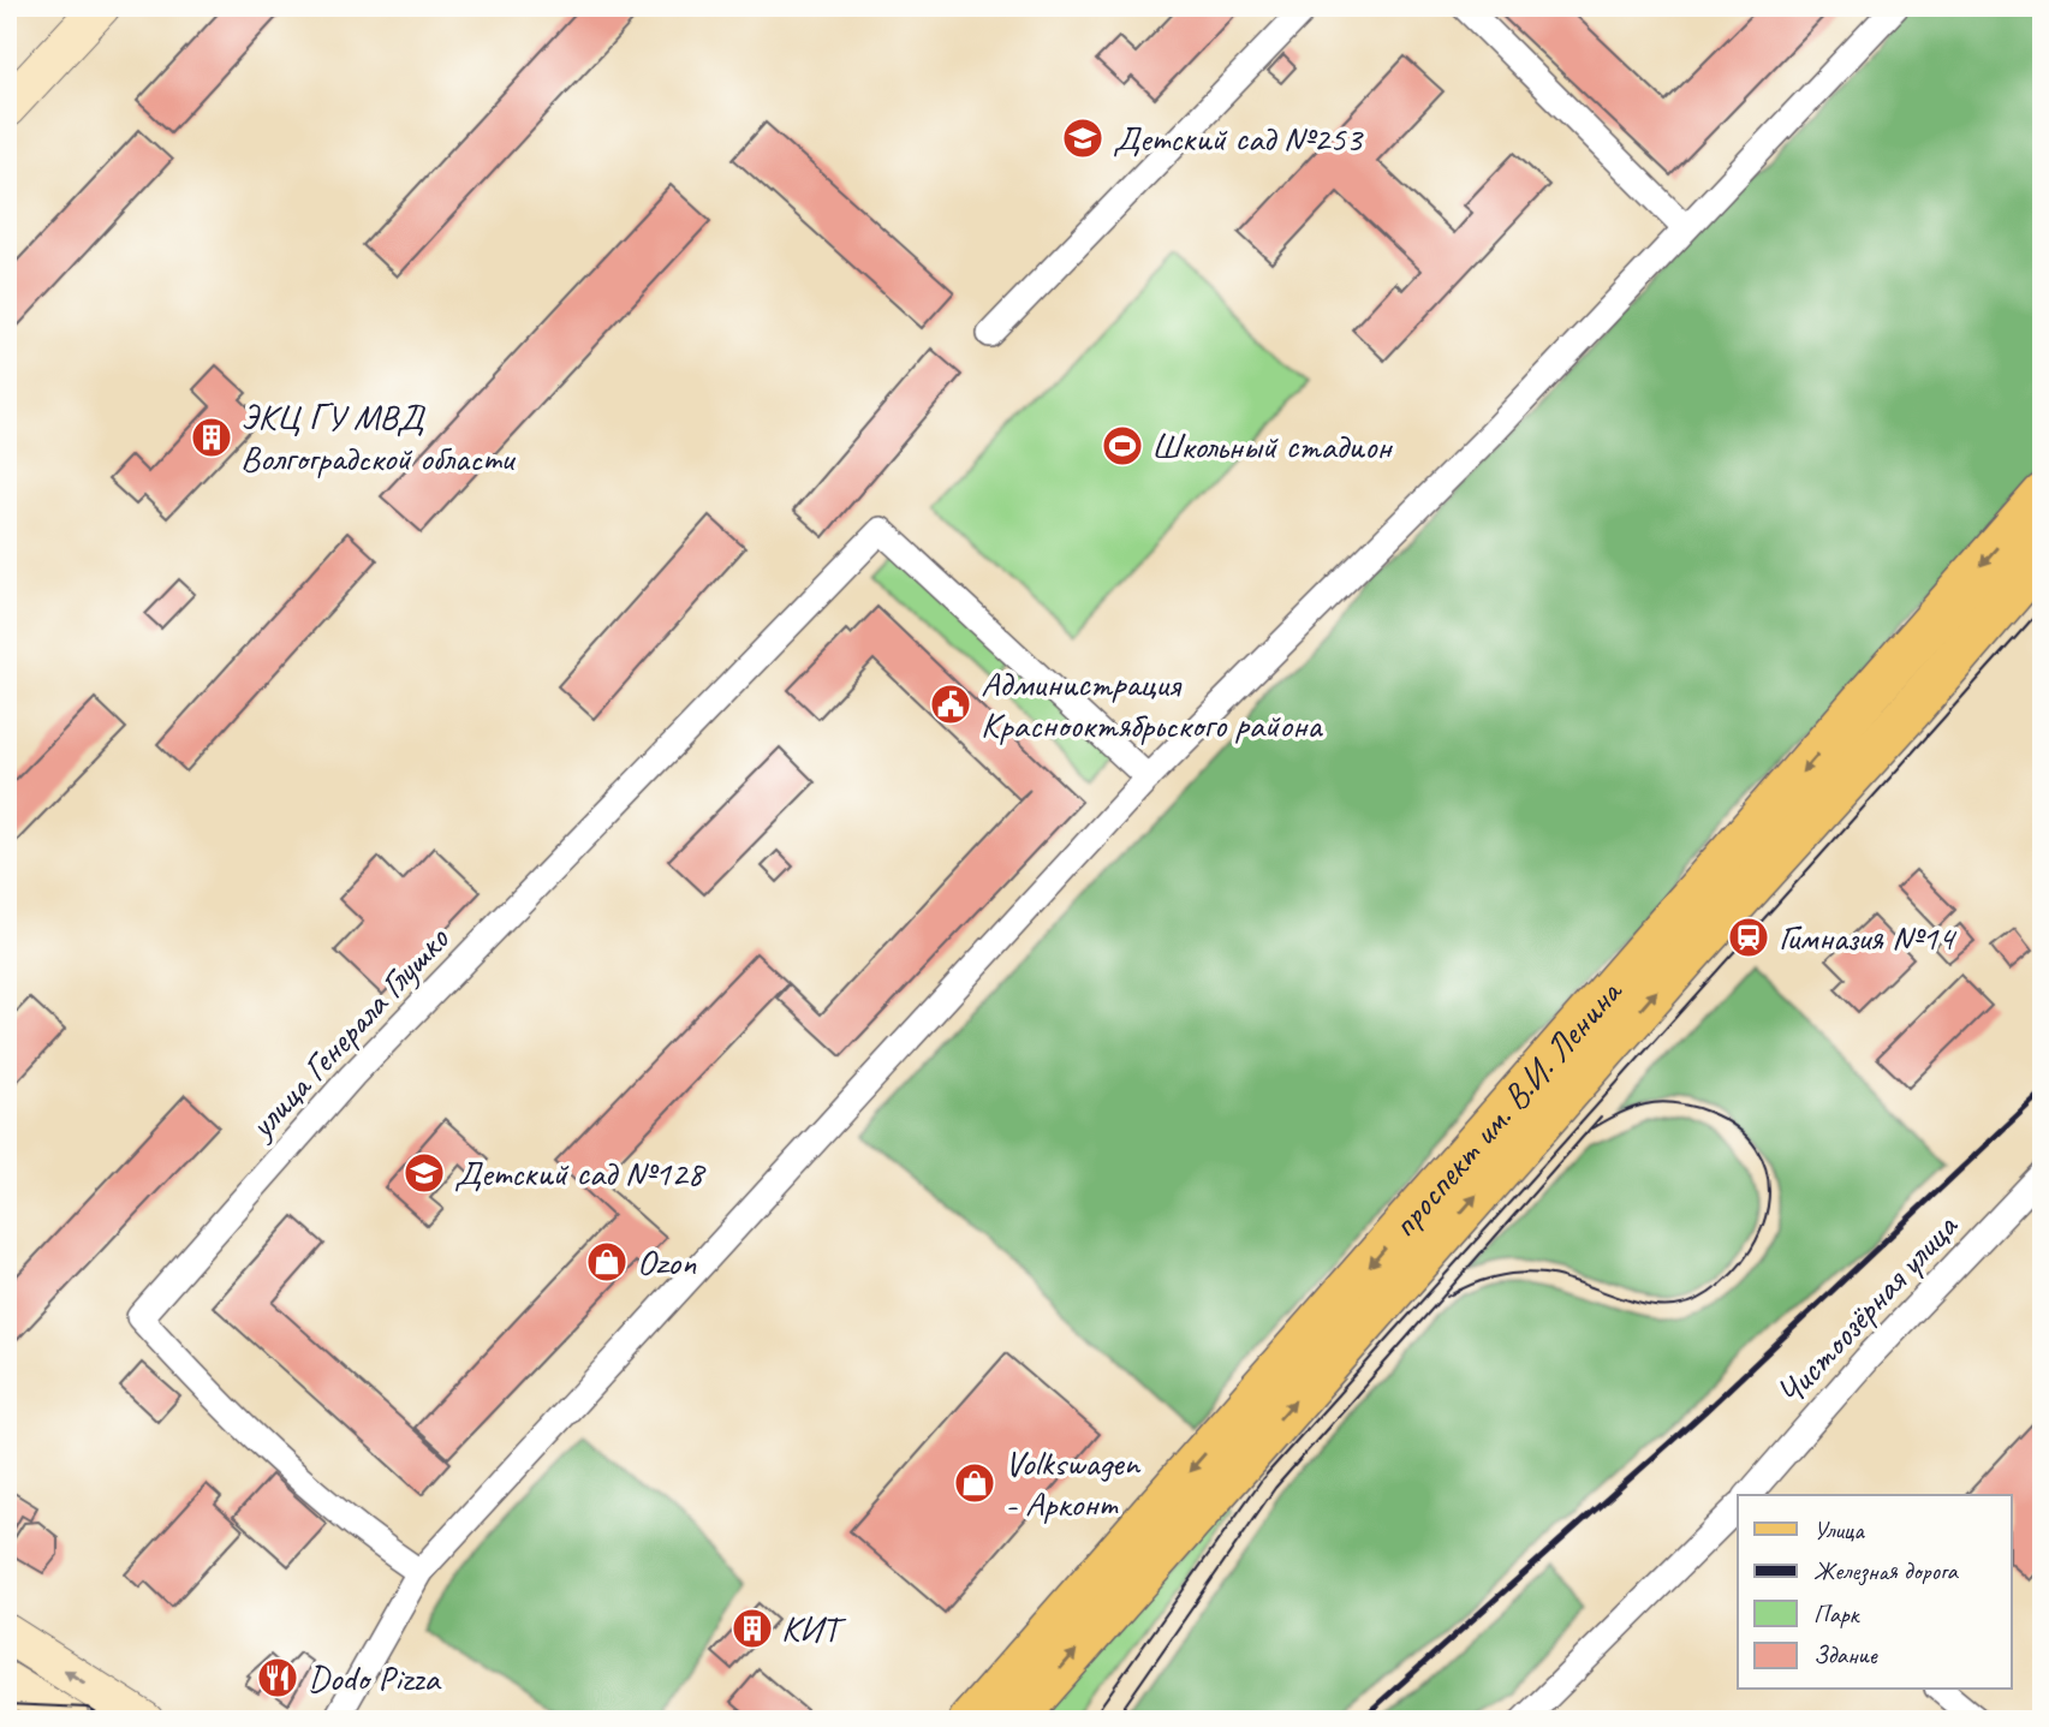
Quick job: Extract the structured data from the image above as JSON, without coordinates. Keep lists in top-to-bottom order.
{
  "streets": {
    "main road": ["проспект им. В.И. Ленина"],
    "street": ["улица Генерала Глушко", "Чистоозёрная улица"]
  },
  "places": {
    "school or university": ["Детский сад №253", "Детский сад №128"],
    "building": ["ЭКЦ ГУ МВД Волгоградской области", "КИТ"],
    "sports": ["Школьный стадион"],
    "public building": ["Администрация Краснооктябрьского района"],
    "station": ["Гимназия №14"],
    "shop": ["Ozon", "Volkswagen - Арконт"],
    "restaurant": ["Dodo Pizza"]
  },
  "legend": [
    "Улица",
    "Железная дорога",
    "Парк",
    "Здание"
  ]
}
